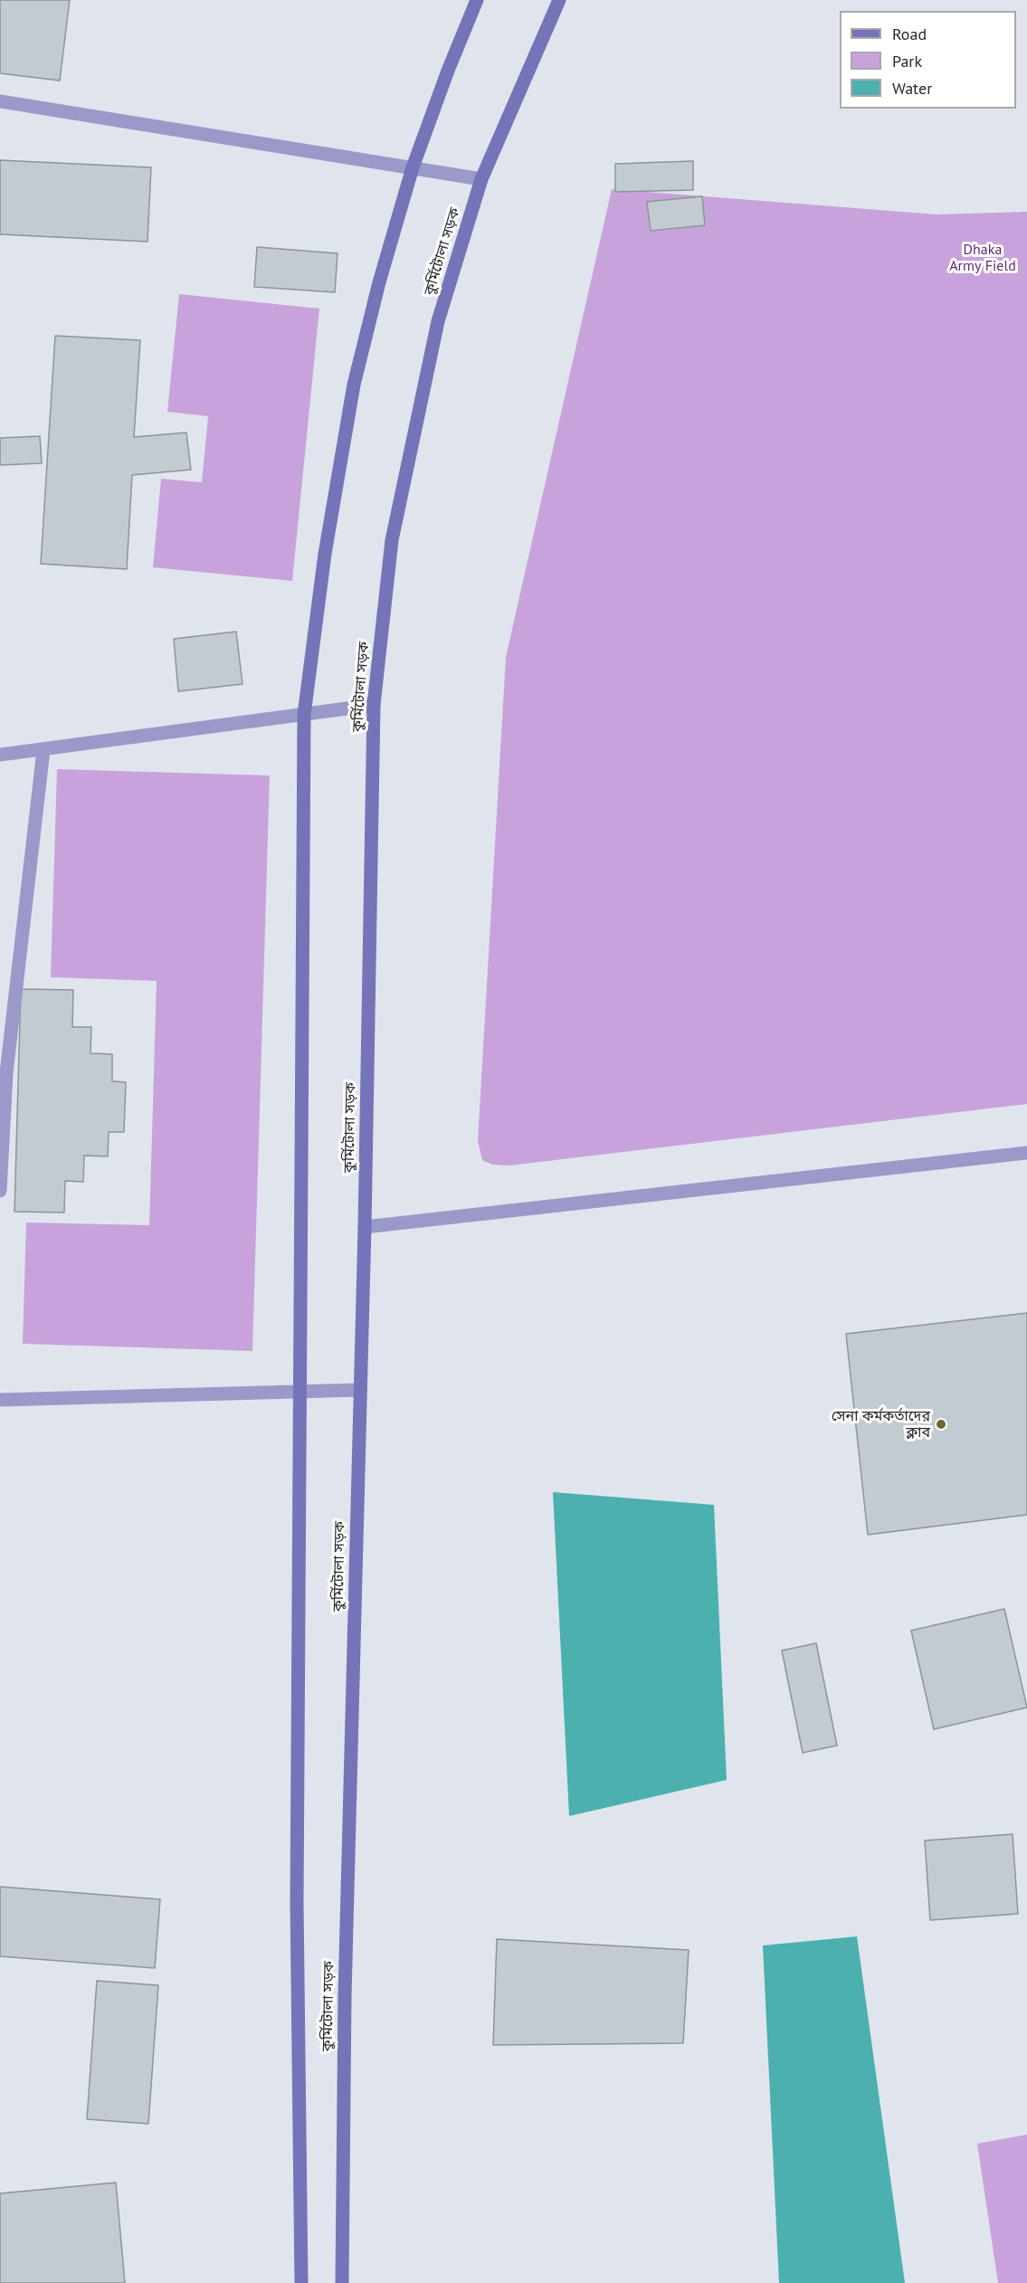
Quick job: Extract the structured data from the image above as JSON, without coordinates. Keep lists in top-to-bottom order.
{
  "streets": {
    "main road": ["কুর্মিটোলা সড়ক"]
  },
  "parks": ["Dhaka Army Field"],
  "places": ["সেনা কর্মকর্তাদের ক্লাব"],
  "legend": ["Road", "Park", "Water"]
}
